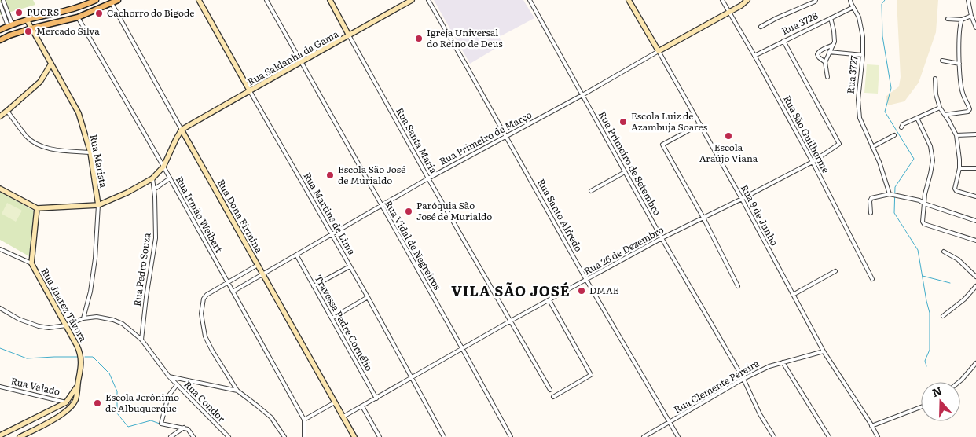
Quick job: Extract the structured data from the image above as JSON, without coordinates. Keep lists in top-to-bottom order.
{
  "streets": {
    "street": [
      "Rua 3728",
      "Rua Saldanha da Gama",
      "Rua 3727",
      "Rua São Guilherme",
      "Rua Primeiro de Março",
      "Rua Santa Maria",
      "Rua Marista",
      "Rua Primeiro de Setembro",
      "Rua Martins de Lima",
      "Rua Irmão Weibert",
      "Rua Santo Alfredo",
      "Rua 9 de Junho",
      "Rua Dona Firmina",
      "Rua Vidal de Negreiros",
      "Rua 26 de Dezembro",
      "Rua Pedro Souza",
      "Rua Juarez Távora",
      "Travessa Padre Cornélio",
      "Rua Valado",
      "Rua Clemente Pereira",
      "Rua Condor"
    ]
  },
  "crossings": [
    ["Rua 3728", "Rua 3727"],
    ["Rua 3728", "Rua São Guilherme"],
    ["Rua 3728", "Rua 26 de Dezembro"],
    ["Rua Saldanha da Gama", "Rua Santa Maria"],
    ["Rua Saldanha da Gama", "Rua Martins de Lima"],
    ["Rua Saldanha da Gama", "Rua Dona Firmina"],
    ["Rua Saldanha da Gama", "Rua Vidal de Negreiros"],
    ["Rua São Guilherme", "Rua Primeiro de Março"],
    ["Rua São Guilherme", "Rua 26 de Dezembro"],
    ["Rua Primeiro de Março", "Rua Santa Maria"],
    ["Rua Primeiro de Março", "Rua Primeiro de Setembro"],
    ["Rua Primeiro de Março", "Rua Martins de Lima"],
    ["Rua Primeiro de Março", "Rua Irmão Weibert"],
    ["Rua Primeiro de Março", "Rua Santo Alfredo"],
    ["Rua Primeiro de Março", "Rua 9 de Junho"],
    ["Rua Primeiro de Março", "Rua Dona Firmina"],
    ["Rua Primeiro de Março", "Rua Vidal de Negreiros"],
    ["Rua Primeiro de Março", "Travessa Padre Cornélio"],
    ["Rua Santa Maria", "Rua 26 de Dezembro"],
    ["Rua Marista", "Rua Condor"],
    ["Rua Primeiro de Setembro", "Rua 26 de Dezembro"],
    ["Rua Primeiro de Setembro", "Rua Clemente Pereira"],
    ["Rua Martins de Lima", "Rua 26 de Dezembro"],
    ["Rua Santo Alfredo", "Rua 26 de Dezembro"],
    ["Rua Santo Alfredo", "Rua Clemente Pereira"],
    ["Rua 9 de Junho", "Rua 26 de Dezembro"],
    ["Rua 9 de Junho", "Rua Clemente Pereira"],
    ["Rua Dona Firmina", "Rua 26 de Dezembro"],
    ["Rua Vidal de Negreiros", "Rua 26 de Dezembro"],
    ["Rua 26 de Dezembro", "Travessa Padre Cornélio"],
    ["Rua Pedro Souza", "Rua Condor"]
  ],
  "districts": ["VILA SÃO JOSÉ"],
  "places": [
    "PUCRS",
    "Cachorro do Bigode",
    "Mercado Silva",
    "Igreja Universal do Reino de Deus",
    "Escola Luiz de Azambuja Soares",
    "Escola Araújo Viana",
    "Escola São José de Murialdo",
    "Paróquia São José de Murialdo",
    "DMAE",
    "Escola Jerônimo de Albuquerque"
  ],
  "north": "top"
}
